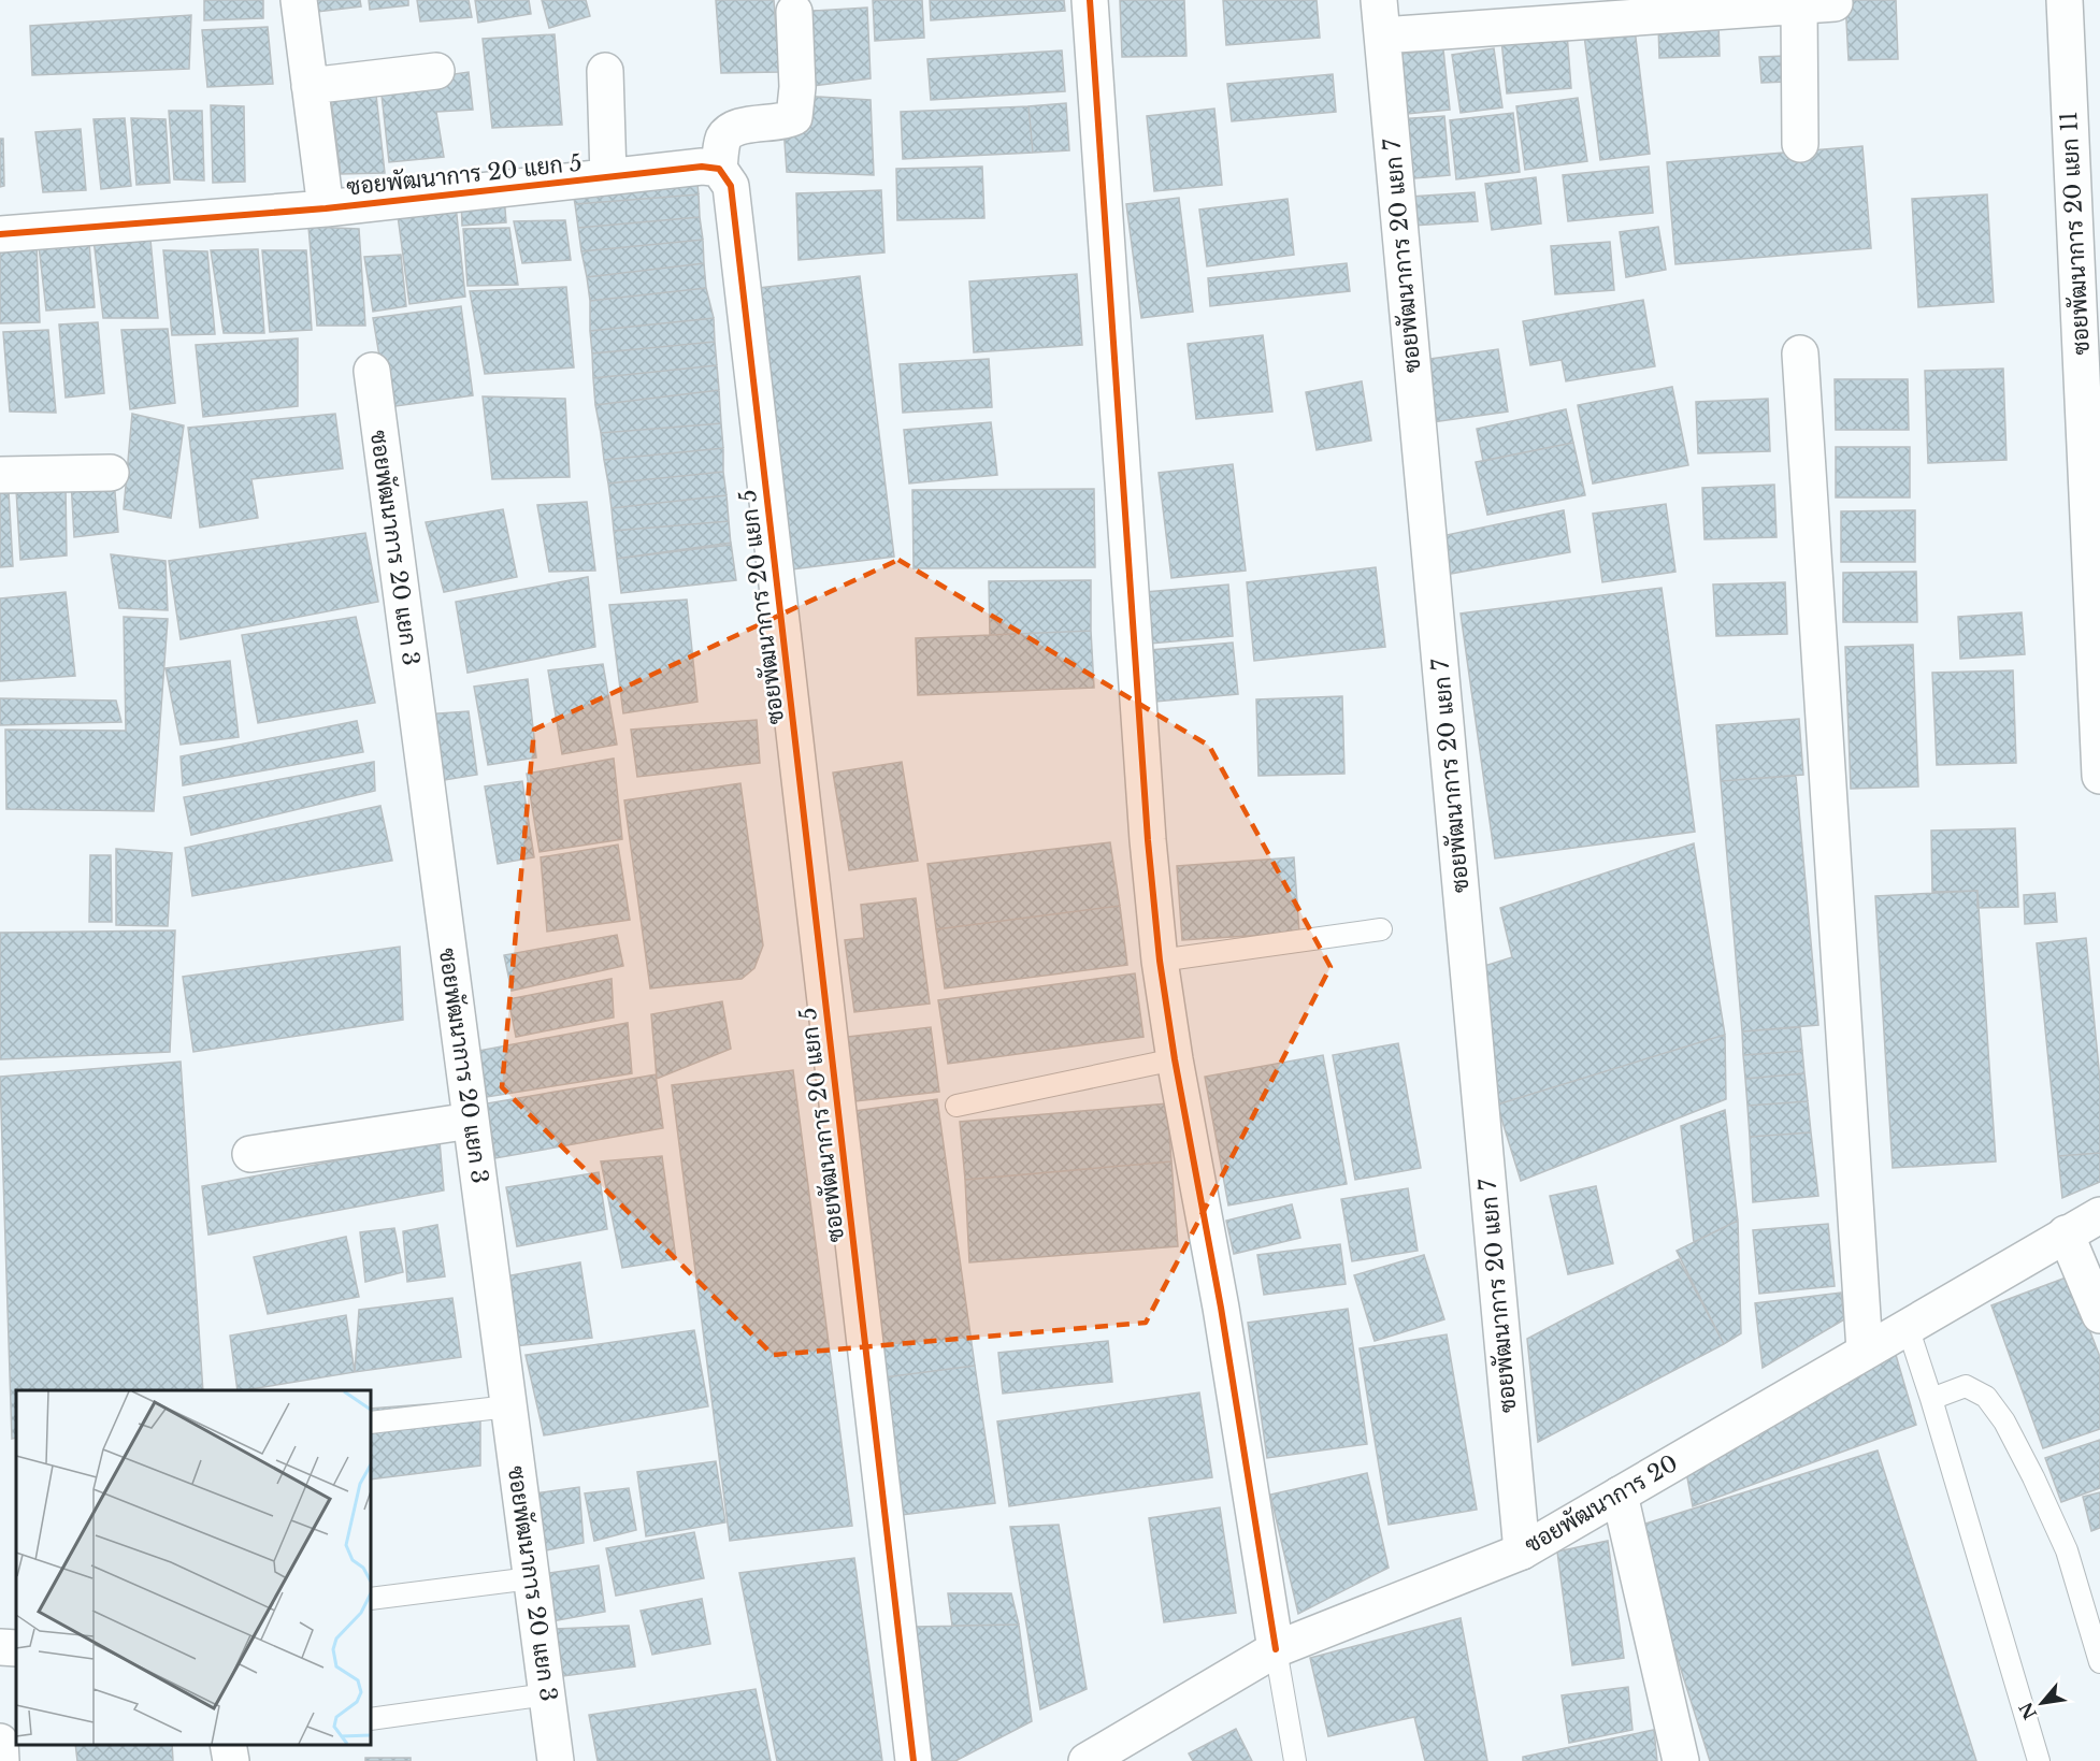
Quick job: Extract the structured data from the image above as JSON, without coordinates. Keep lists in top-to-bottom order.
{
  "streets": {
    "street": [
      "ซอยพัฒนาการ 20 แยก 5",
      "ซอยพัฒนาการ 20 แยก 11",
      "ซอยพัฒนาการ 20 แยก 7",
      "ซอยพัฒนาการ 20 แยก 3",
      "ซอยพัฒนาการ 20"
    ]
  },
  "crossings": [
    ["ซอยพัฒนาการ 20 แยก 7", "ซอยพัฒนาการ 20"]
  ],
  "north": "bottom left"
}
